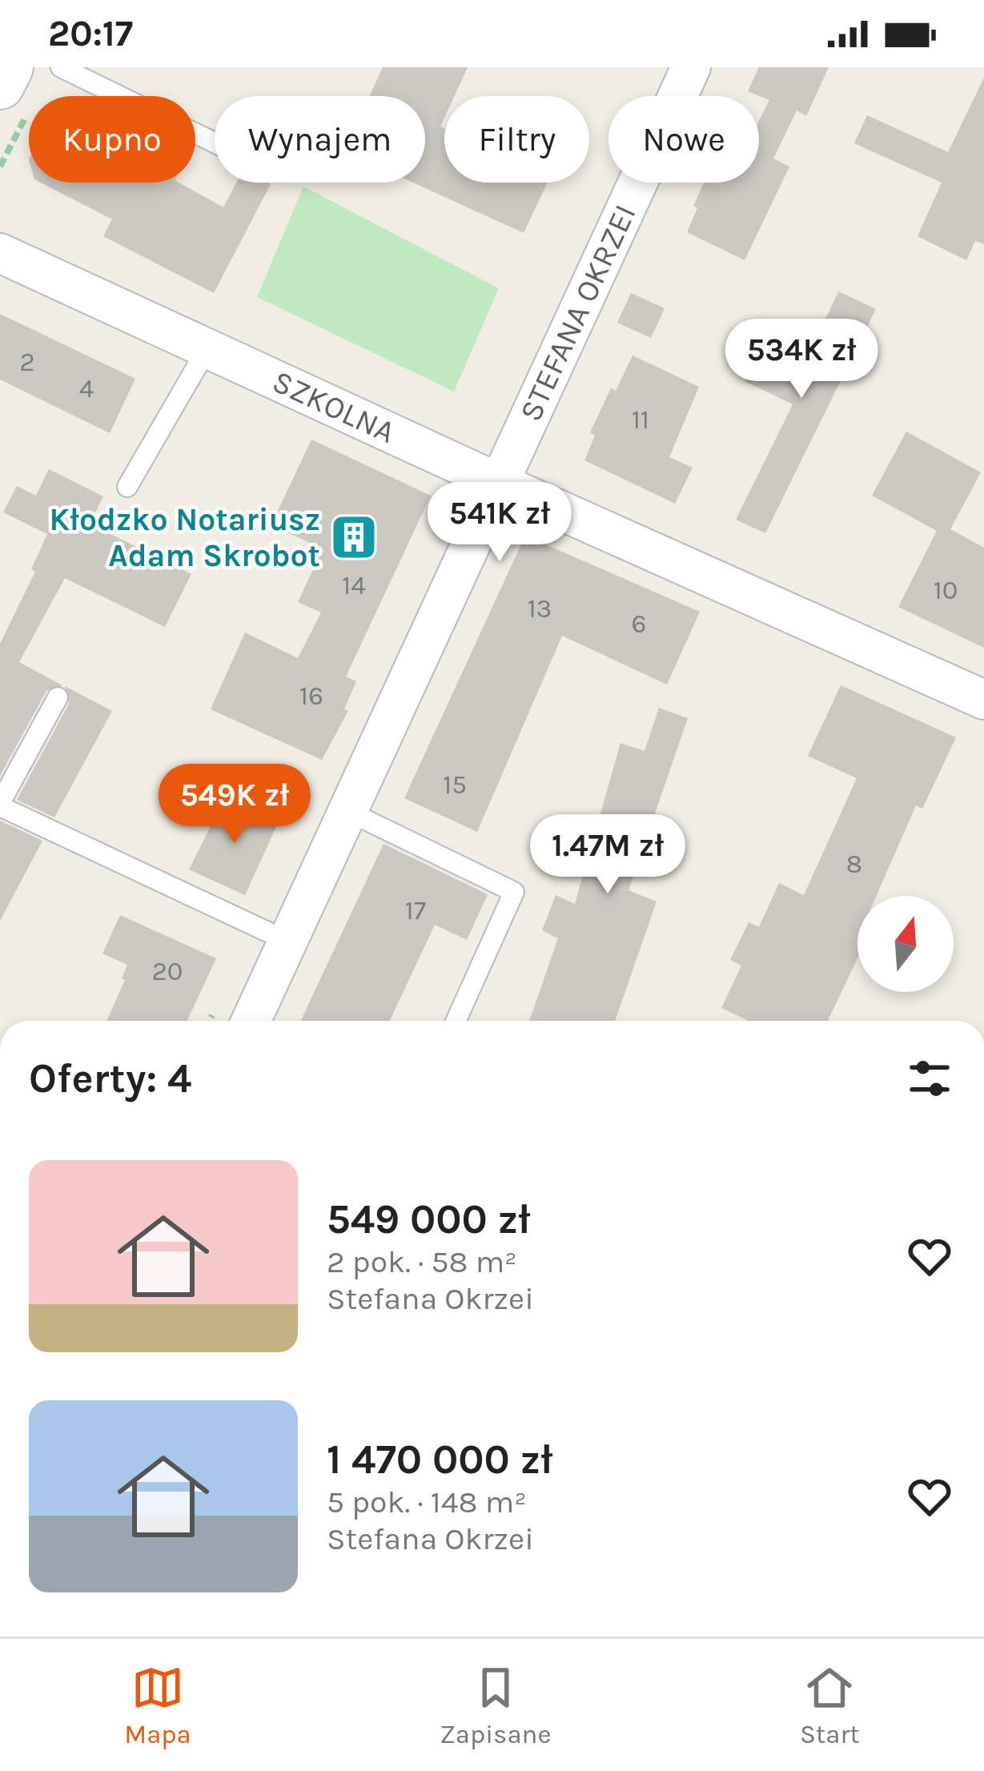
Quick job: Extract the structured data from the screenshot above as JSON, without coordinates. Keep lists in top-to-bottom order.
{
  "streets": {
    "street": ["STEFANA OKRZEI", "SZKOLNA"]
  },
  "crossings": [
    ["STEFANA OKRZEI", "SZKOLNA"]
  ],
  "places": {
    "building": ["Kłodzko Notariusz Adam Skrobot"]
  },
  "house_numbers": [
    "2",
    "4",
    "11",
    "14",
    "10",
    "13",
    "6",
    "16",
    "15",
    "8",
    "17",
    "20"
  ],
  "north": "top",
  "page": {
    "status": "20:17",
    "chip": [
      "Kupno",
      "Wynajem",
      "Filtry",
      "Nowe"
    ],
    "price": [
      "534K zł",
      "541K zł",
      "549K zł",
      "1.47M zł"
    ],
    "heading": "Oferty: 4",
    "list": [
      {
        "name": "549 000 zł",
        "note": "2 pok. · 58 m² · Stefana Okrzei"
      },
      {
        "name": "1 470 000 zł",
        "note": "5 pok. · 148 m² · Stefana Okrzei"
      }
    ],
    "tabs": ["Mapa", "Zapisane", "Start"]
  }
}
